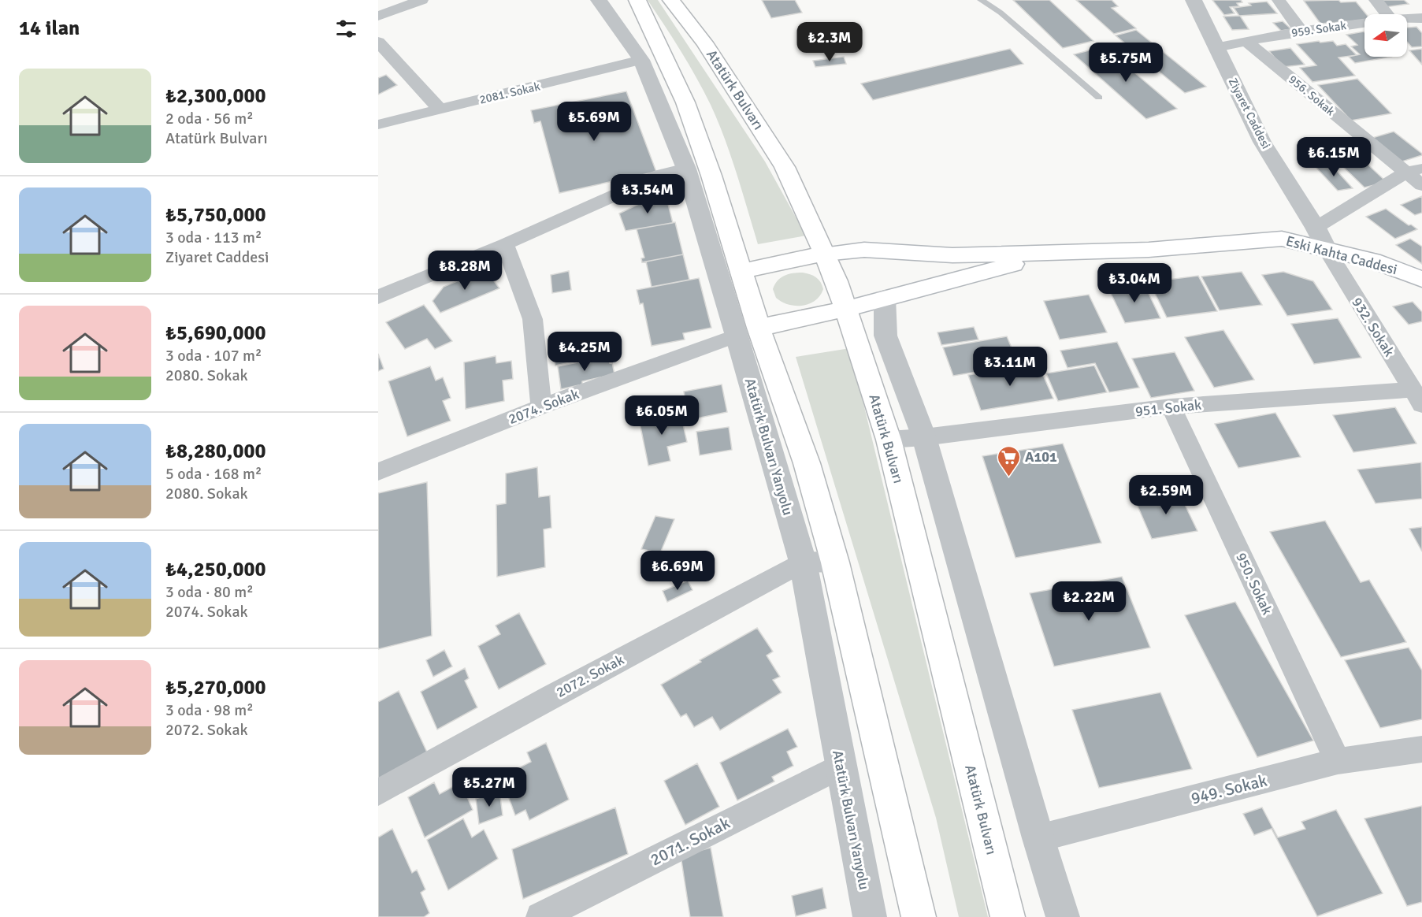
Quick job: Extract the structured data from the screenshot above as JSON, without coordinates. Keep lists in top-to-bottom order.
{
  "streets": {
    "main road": ["Atatürk Bulvarı", "Eski Kahta Caddesi"],
    "street": [
      "959. Sokak",
      "2081. Sokak",
      "956. Sokak",
      "Ziyaret Caddesi",
      "932. Sokak",
      "2074. Sokak",
      "951. Sokak",
      "Atatürk Bulvarı Yanyolu",
      "950. Sokak",
      "2072. Sokak",
      "949. Sokak",
      "2071. Sokak"
    ]
  },
  "crossings": [
    ["959. Sokak", "956. Sokak"],
    ["959. Sokak", "Ziyaret Caddesi"],
    ["Atatürk Bulvarı", "951. Sokak"],
    ["2081. Sokak", "Atatürk Bulvarı Yanyolu"],
    ["Ziyaret Caddesi", "Eski Kahta Caddesi"],
    ["Ziyaret Caddesi", "932. Sokak"],
    ["Eski Kahta Caddesi", "932. Sokak"],
    ["932. Sokak", "951. Sokak"],
    ["2074. Sokak", "Atatürk Bulvarı Yanyolu"],
    ["951. Sokak", "950. Sokak"],
    ["Atatürk Bulvarı Yanyolu", "2072. Sokak"],
    ["Atatürk Bulvarı Yanyolu", "2071. Sokak"],
    ["950. Sokak", "949. Sokak"]
  ],
  "places": {
    "supermarket": ["A101"]
  },
  "north": "left",
  "page": {
    "heading": "14 ilan",
    "price": [
      "₺2.3M",
      "₺5.75M",
      "₺5.69M",
      "₺6.15M",
      "₺3.54M",
      "₺8.28M",
      "₺3.04M",
      "₺4.25M",
      "₺3.11M",
      "₺6.05M",
      "₺2.59M",
      "₺6.69M",
      "₺2.22M",
      "₺5.27M"
    ],
    "list": [
      {
        "name": "₺2,300,000",
        "note": "2 oda · 56 m² · Atatürk Bulvarı"
      },
      {
        "name": "₺5,750,000",
        "note": "3 oda · 113 m² · Ziyaret Caddesi"
      },
      {
        "name": "₺5,690,000",
        "note": "3 oda · 107 m² · 2080. Sokak"
      },
      {
        "name": "₺8,280,000",
        "note": "5 oda · 168 m² · 2080. Sokak"
      },
      {
        "name": "₺4,250,000",
        "note": "3 oda · 80 m² · 2074. Sokak"
      },
      {
        "name": "₺5,270,000",
        "note": "3 oda · 98 m² · 2072. Sokak"
      }
    ]
  }
}
